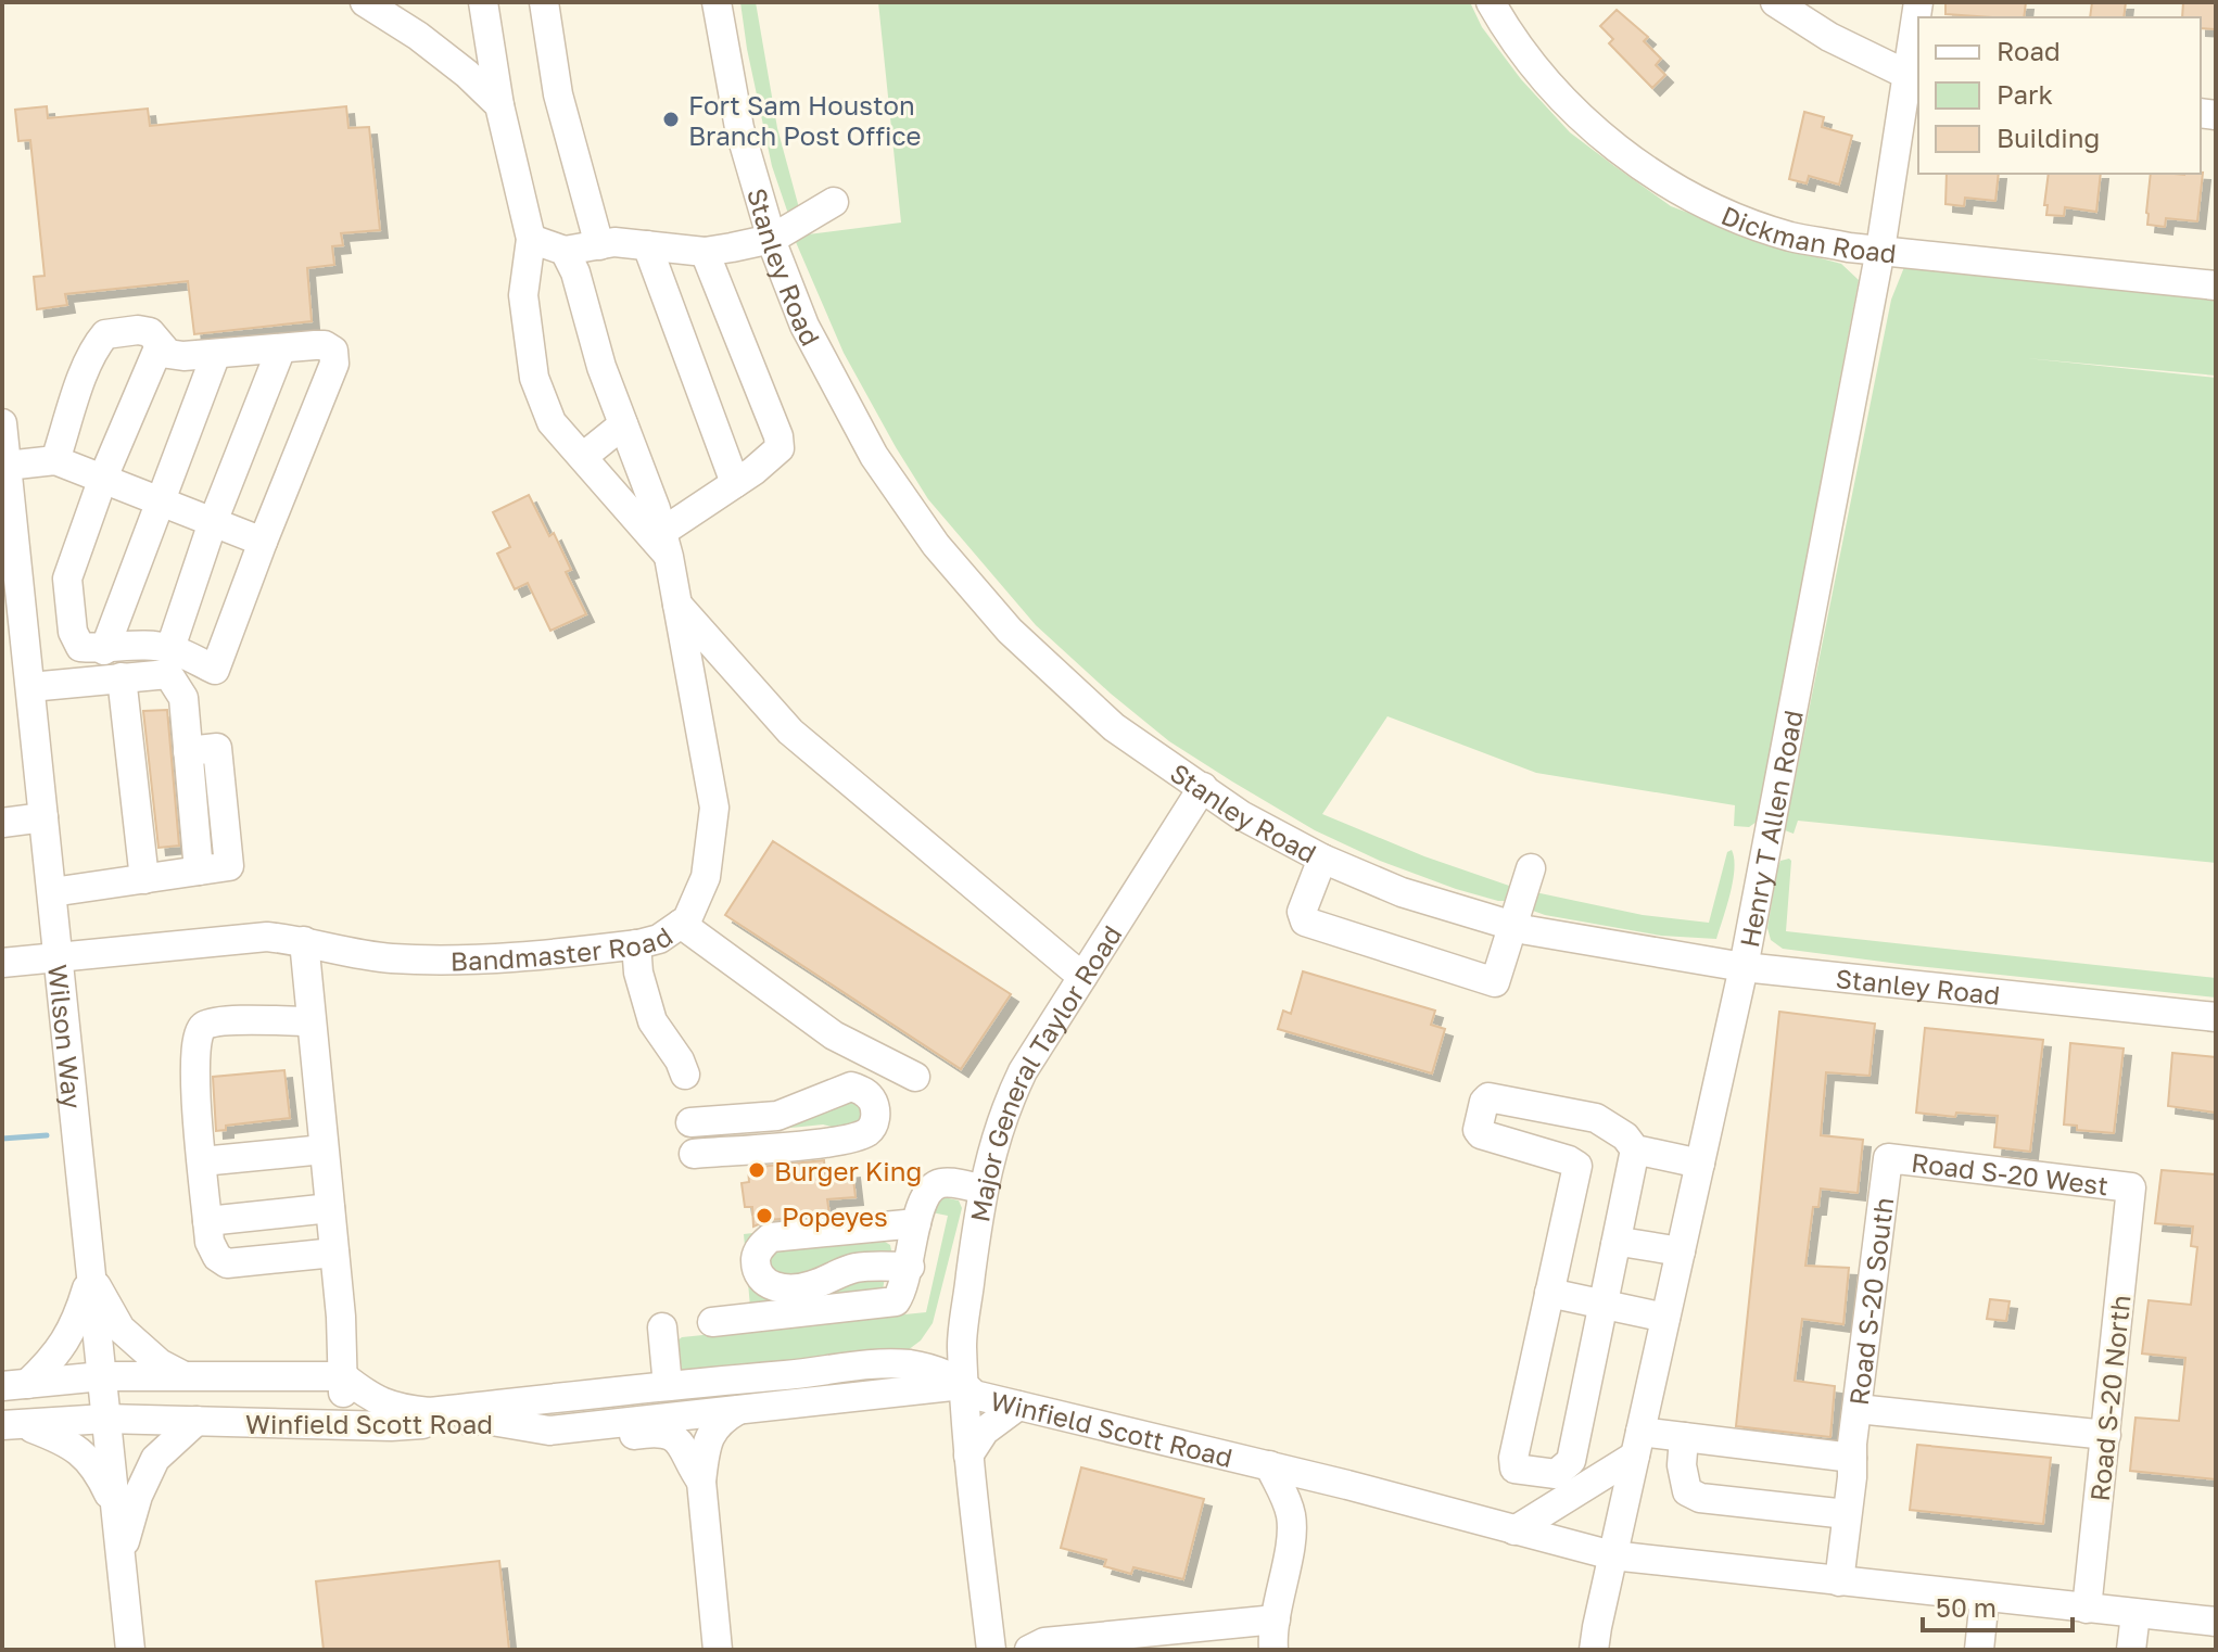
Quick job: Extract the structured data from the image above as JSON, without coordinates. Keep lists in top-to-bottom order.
{
  "streets": {
    "street": [
      "Dickman Road",
      "Stanley Road",
      "Henry T Allen Road",
      "Bandmaster Road",
      "Wilson Way",
      "Major General Taylor Road",
      "Road S-20 West",
      "Road S-20 South",
      "Road S-20 North",
      "Winfield Scott Road"
    ]
  },
  "crossings": [
    ["Dickman Road", "Henry T Allen Road"],
    ["Stanley Road", "Henry T Allen Road"],
    ["Stanley Road", "Major General Taylor Road"],
    ["Henry T Allen Road", "Winfield Scott Road"],
    ["Bandmaster Road", "Wilson Way"],
    ["Wilson Way", "Winfield Scott Road"],
    ["Major General Taylor Road", "Winfield Scott Road"],
    ["Road S-20 West", "Road S-20 South"],
    ["Road S-20 West", "Road S-20 North"],
    ["Road S-20 South", "Winfield Scott Road"],
    ["Road S-20 North", "Winfield Scott Road"]
  ],
  "places": ["Fort Sam Houston Branch Post Office", "Burger King", "Popeyes"],
  "legend": ["Road", "Park", "Building"],
  "scale_bar": "50 m"
}
